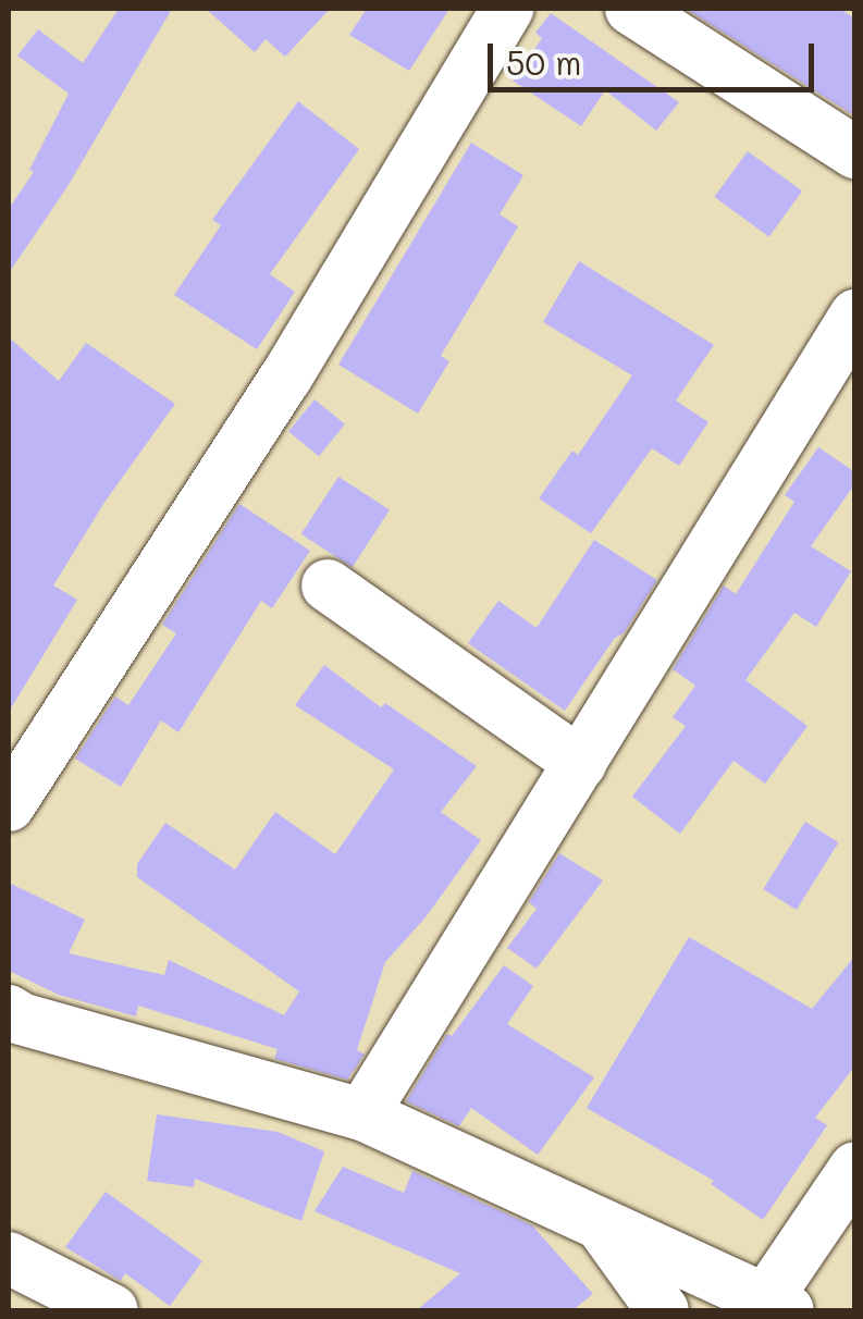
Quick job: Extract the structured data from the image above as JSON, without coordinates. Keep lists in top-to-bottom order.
{
  "scale_bar": "50 m"
}
